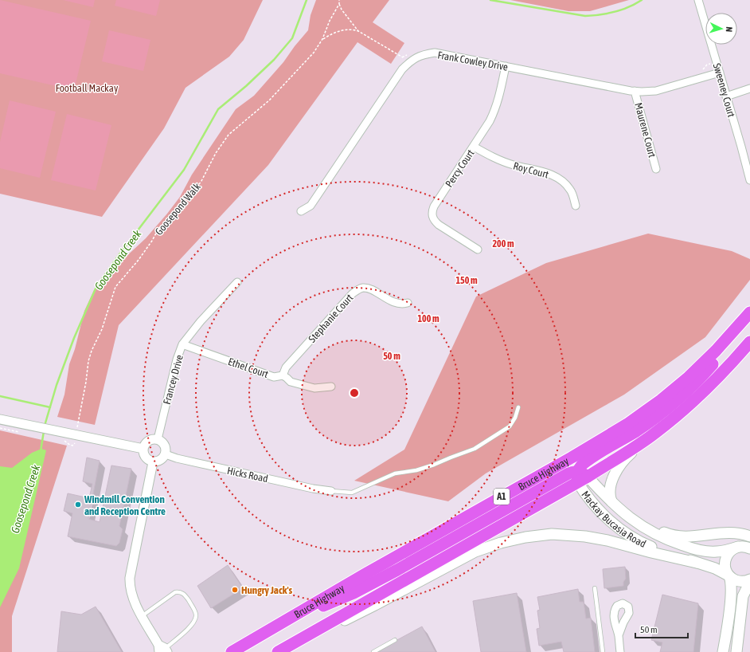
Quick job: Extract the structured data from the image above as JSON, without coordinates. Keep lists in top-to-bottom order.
{
  "streets": {
    "highway": ["Bruce Highway", "A1"],
    "main road": ["Mackay Bucasia Road"],
    "street": [
      "Frank Cowley Drive",
      "Sweeney Court",
      "Maurene Court",
      "Percy Court",
      "Roy Court",
      "Stephanie Court",
      "Ethel Court",
      "Francey Drive",
      "Hicks Road"
    ],
    "path": ["Goosepond Walk"]
  },
  "crossings": [
    ["Frank Cowley Drive", "Sweeney Court"],
    ["Frank Cowley Drive", "Maurene Court"],
    ["Frank Cowley Drive", "Percy Court"],
    ["Percy Court", "Roy Court"],
    ["Stephanie Court", "Ethel Court"],
    ["Ethel Court", "Francey Drive"],
    ["Francey Drive", "Hicks Road"],
    ["A1", "Mackay Bucasia Road"]
  ],
  "water": ["Goosepond Creek"],
  "parks": ["Football Mackay"],
  "places": ["Windmill Convention and Reception Centre", "Hungry Jack's"],
  "scale_bar": "50 m",
  "north": "right",
  "rings": [
    "200 m",
    "150 m",
    "100 m",
    "50 m"
  ]
}
